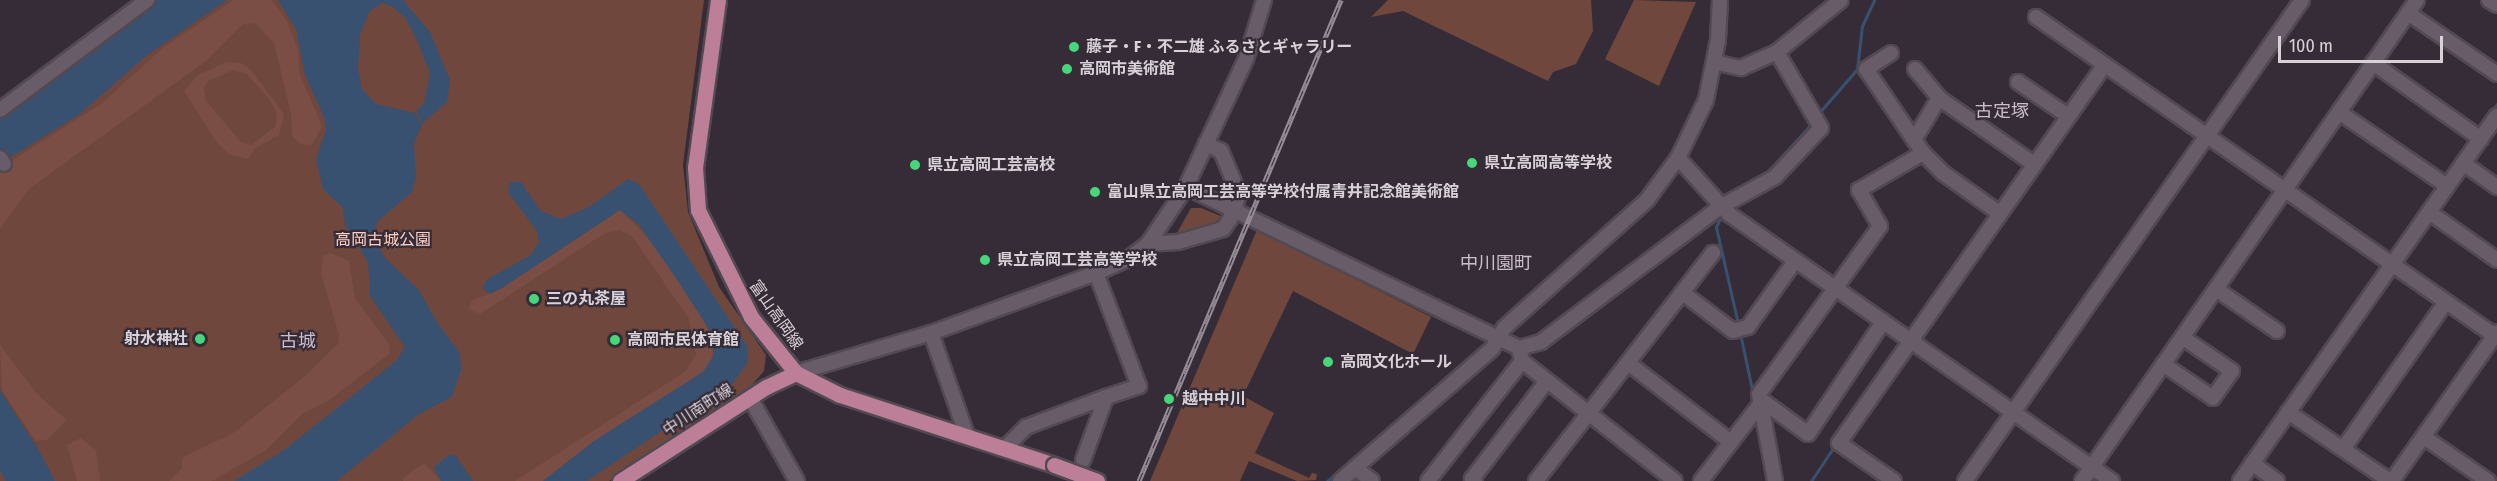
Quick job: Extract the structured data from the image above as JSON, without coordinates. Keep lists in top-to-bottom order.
{
  "streets": {
    "main road": ["富山高岡線", "中川南町線"]
  },
  "crossings": [
    ["富山高岡線", "中川南町線"]
  ],
  "districts": ["古定塚", "中川園町", "古城"],
  "parks": ["高岡古城公園"],
  "places": [
    "藤子・F・不二雄 ふるさとギャラリー",
    "高岡市美術館",
    "県立高岡高等学校",
    "県立高岡工芸高校",
    "富山県立高岡工芸高等学校付属青井記念館美術館",
    "県立高岡工芸高等学校",
    "三の丸茶屋",
    "射水神社",
    "高岡市民体育館",
    "高岡文化ホール",
    "越中中川"
  ],
  "scale_bar": "100 m"
}
